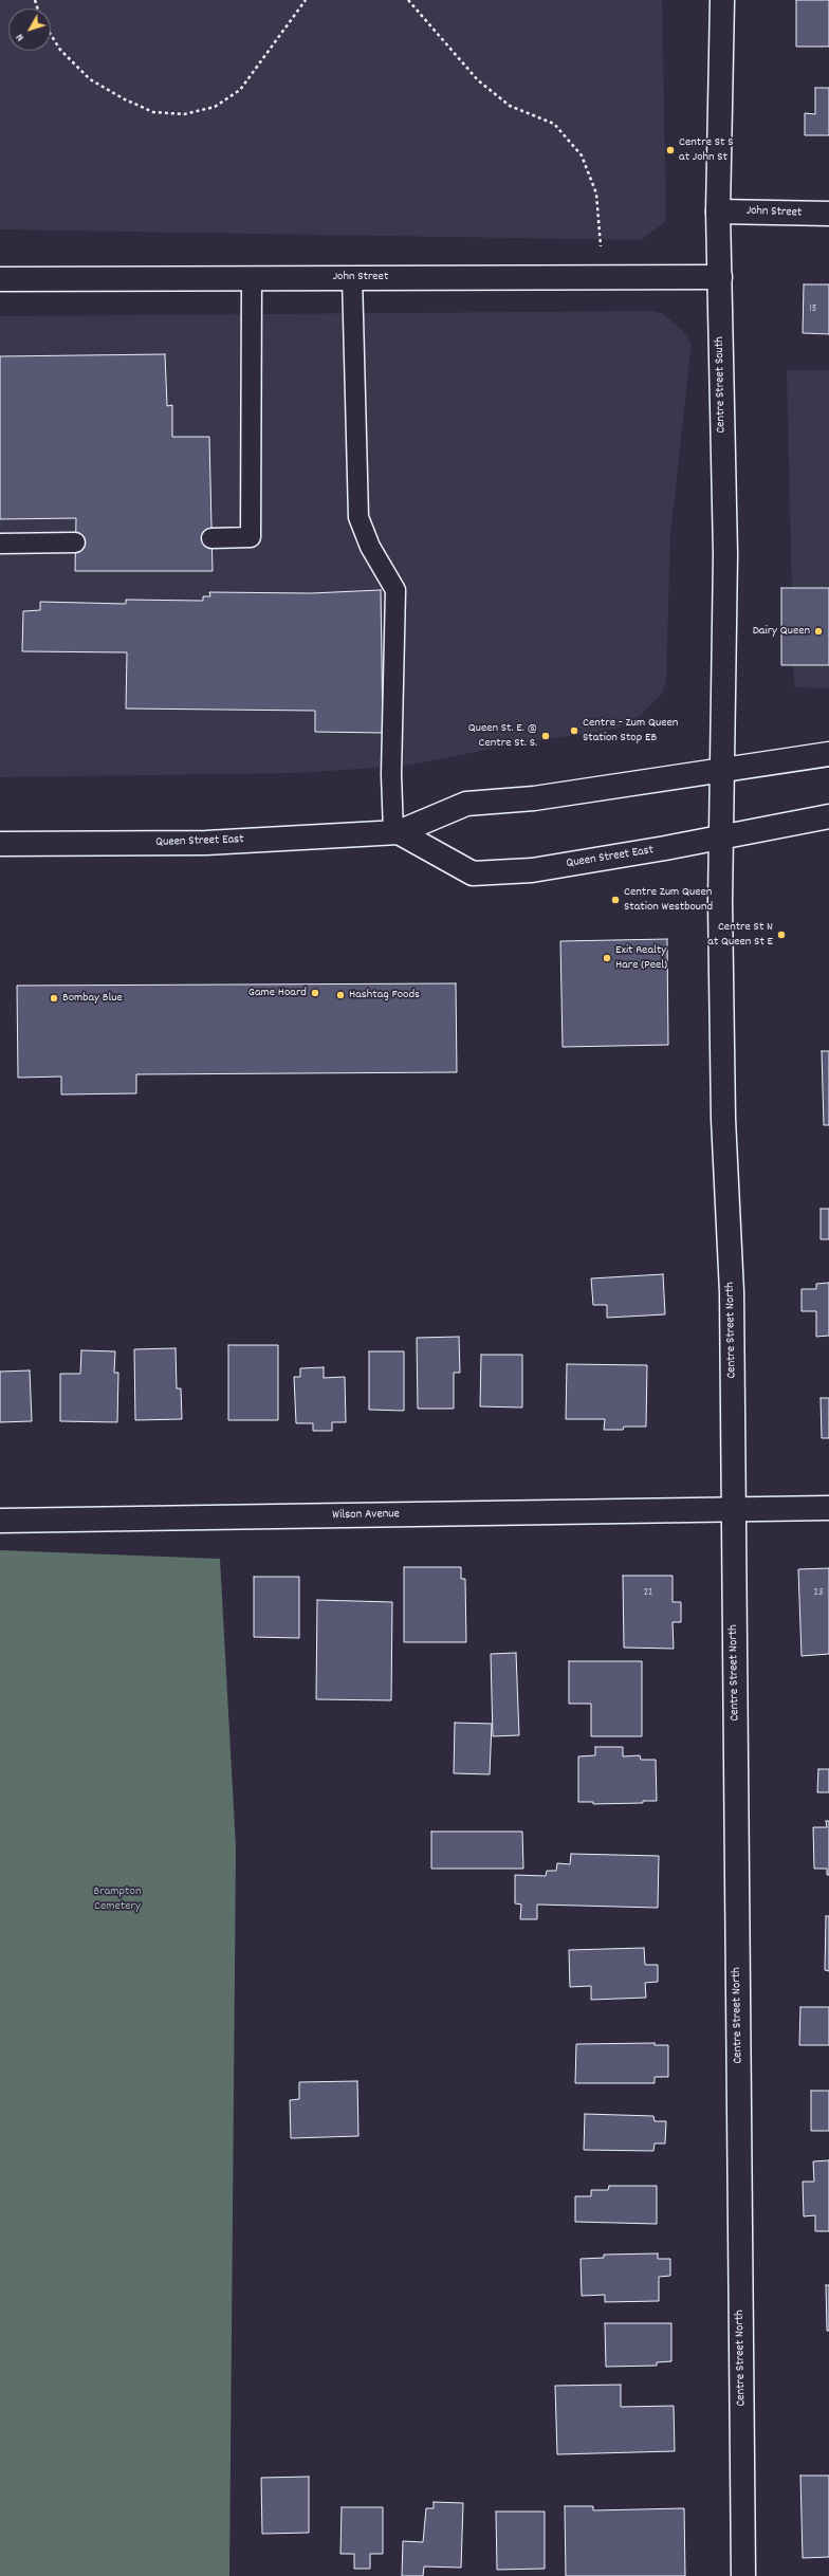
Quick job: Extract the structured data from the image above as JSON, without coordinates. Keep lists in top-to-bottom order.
{
  "streets": {
    "street": [
      "John Street",
      "Centre Street South",
      "Queen Street East",
      "Centre Street North",
      "Wilson Avenue"
    ]
  },
  "crossings": [
    ["John Street", "Centre Street South"],
    ["Centre Street South", "Queen Street East"],
    ["Centre Street South", "Centre Street North"],
    ["Queen Street East", "Centre Street North"],
    ["Centre Street North", "Wilson Avenue"]
  ],
  "parks": ["Brampton Cemetery"],
  "places": [
    "Centre St S at John St",
    "Dairy Queen",
    "Centre - Zum Queen Station Stop EB",
    "Queen St. E. @ Centre St. S.",
    "Centre Zum Queen Station Westbound",
    "Centre St N at Queen St E",
    "Exit Realty Hare (Peel)",
    "Game Hoard",
    "Hashtag Foods",
    "Bombay Blue"
  ],
  "house_numbers": ["15", "22", "23"],
  "north": "bottom left"
}
